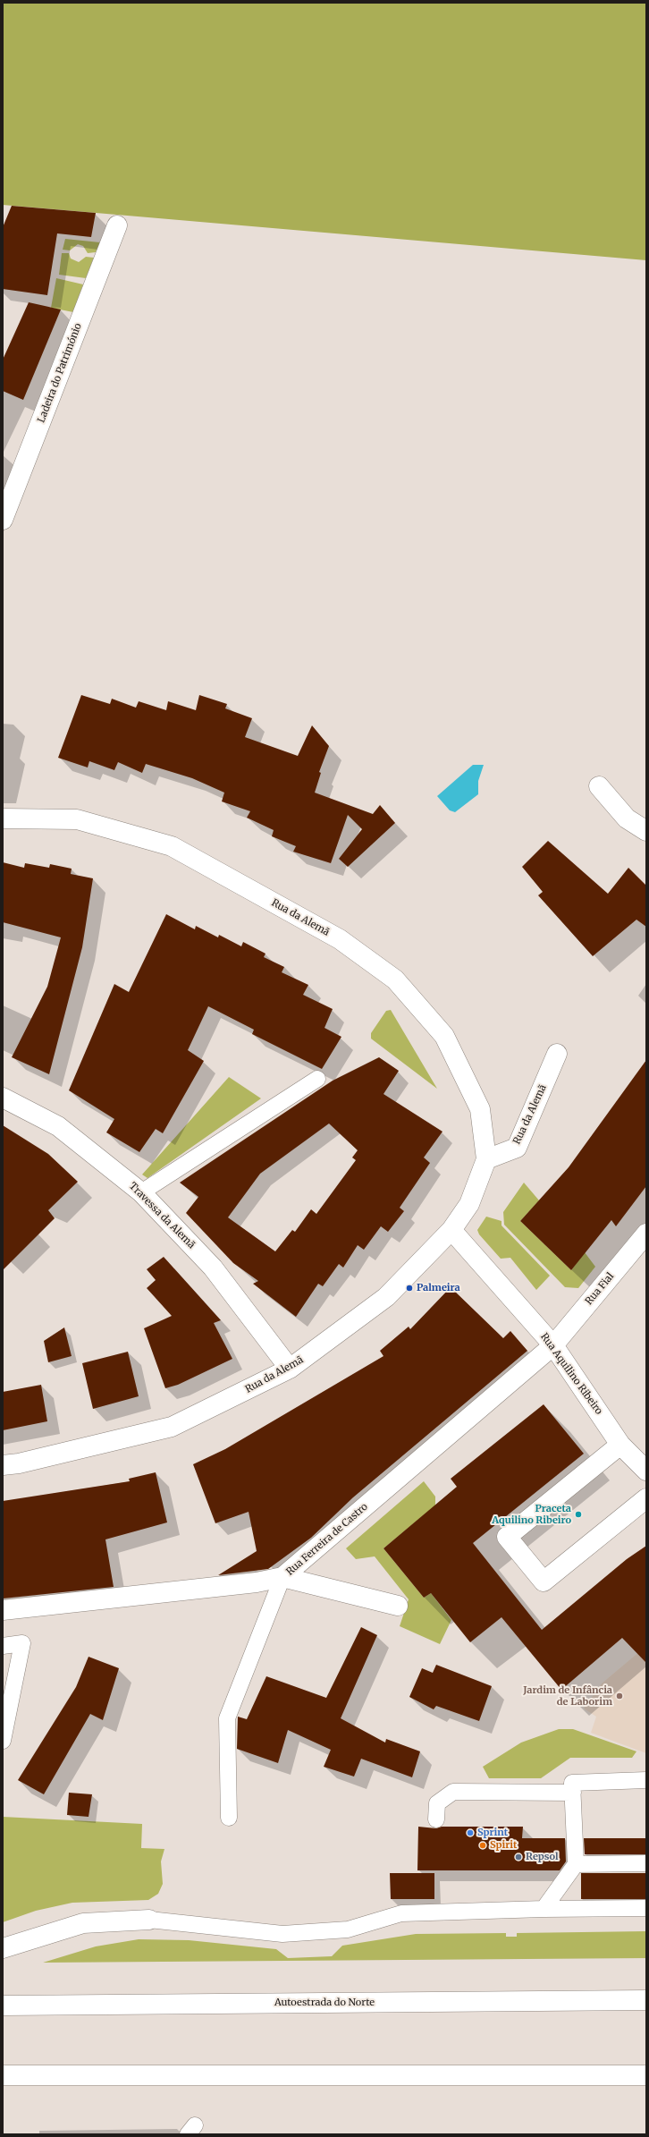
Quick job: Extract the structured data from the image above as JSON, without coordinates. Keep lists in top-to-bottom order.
{
  "streets": {
    "main road": [
      "Ladeira do Património",
      "Rua da Alemã",
      "Travessa da Alemã",
      "Rua Fial",
      "Rua Aquilino Ribeiro",
      "Rua Ferreira de Castro",
      "Autoestrada do Norte"
    ]
  },
  "crossings": [
    ["Rua da Alemã", "Travessa da Alemã"],
    ["Rua da Alemã", "Rua Aquilino Ribeiro"],
    ["Rua Fial", "Rua Aquilino Ribeiro"],
    ["Rua Fial", "Rua Ferreira de Castro"],
    ["Rua Aquilino Ribeiro", "Rua Ferreira de Castro"]
  ],
  "places": [
    "Palmeira",
    "Praceta Aquilino Ribeiro",
    "Jardim de Infância de Laborim",
    "Sprint",
    "Spirit",
    "Repsol"
  ]
}
